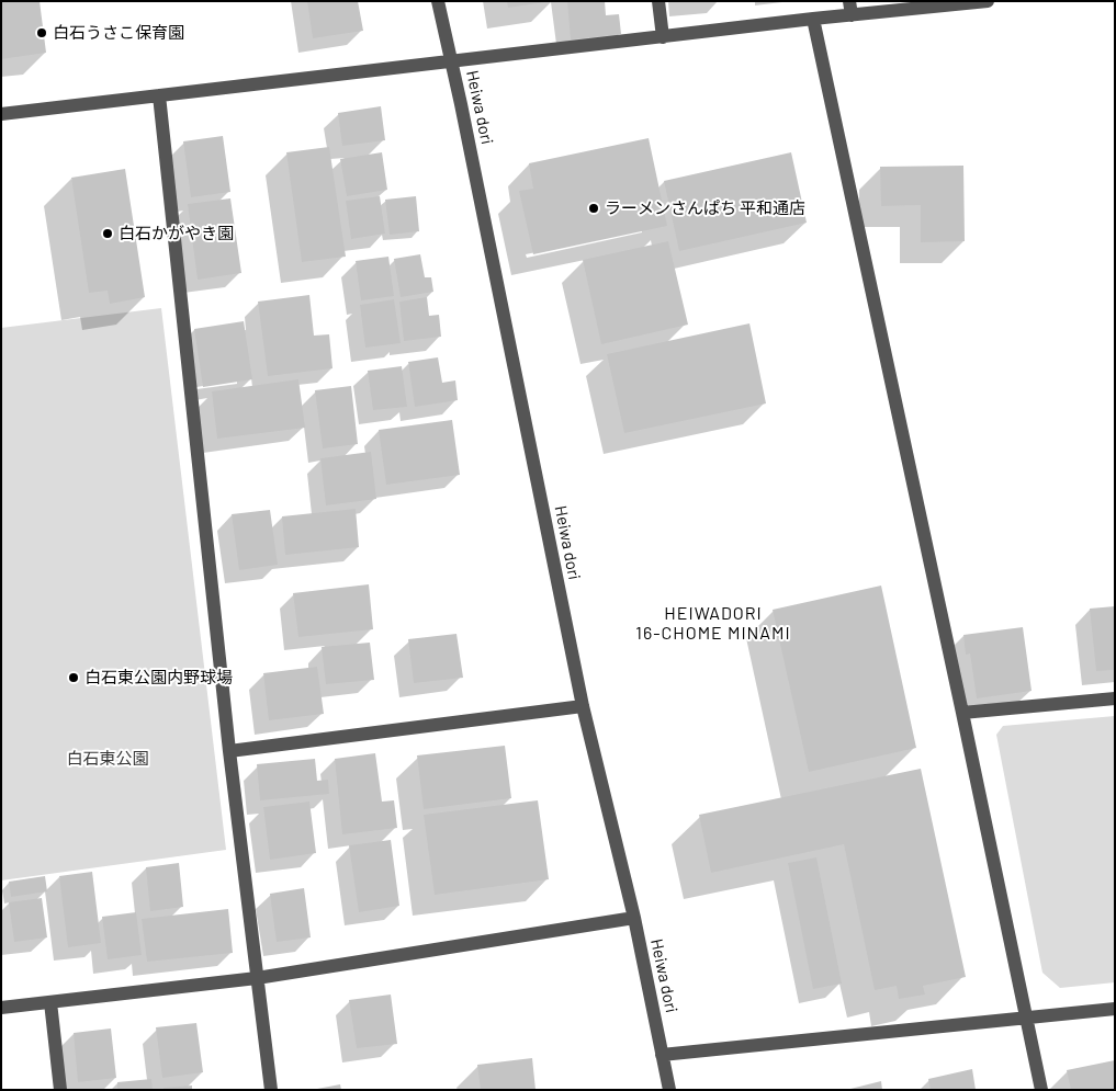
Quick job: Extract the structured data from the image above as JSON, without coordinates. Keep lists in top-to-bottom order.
{
  "streets": {
    "street": ["Heiwa dori"]
  },
  "districts": ["HEIWADORI 16-CHOME MINAMI"],
  "parks": ["白石東公園"],
  "places": [
    "白石うさこ保育園",
    "ラーメンさんぱち 平和通店",
    "白石かがやき園",
    "白石東公園内野球場"
  ]
}
